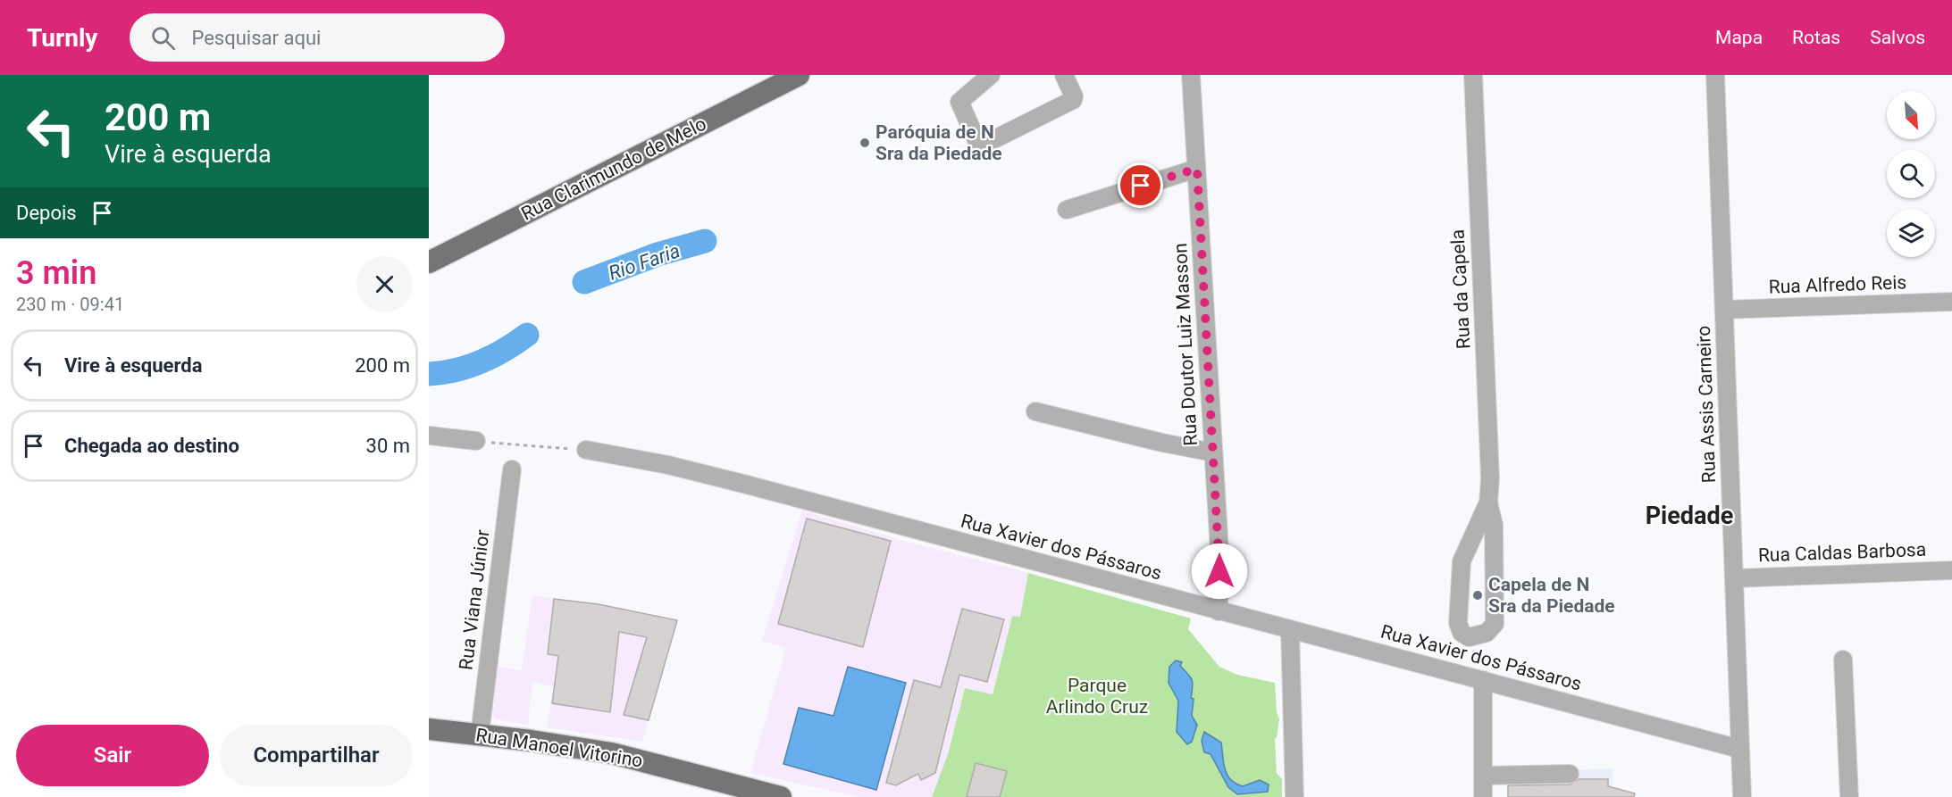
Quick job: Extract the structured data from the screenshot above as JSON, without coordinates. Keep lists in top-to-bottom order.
{
  "streets": {
    "main road": ["Rua Clarimundo de Melo", "Rua Manoel Vitorino"],
    "street": [
      "Rua Alfredo Reis",
      "Rua da Capela",
      "Rua Doutor Luiz Masson",
      "Rua Assis Carneiro",
      "Rua Xavier dos Pássaros",
      "Rua Caldas Barbosa",
      "Rua Viana Júnior"
    ]
  },
  "crossings": [
    ["Rua Alfredo Reis", "Rua Assis Carneiro"],
    ["Rua Doutor Luiz Masson", "Rua Xavier dos Pássaros"],
    ["Rua Assis Carneiro", "Rua Xavier dos Pássaros"],
    ["Rua Assis Carneiro", "Rua Caldas Barbosa"],
    ["Rua Viana Júnior", "Rua Manoel Vitorino"]
  ],
  "districts": ["Piedade"],
  "water": ["Rio Faria"],
  "parks": ["Parque Arlindo Cruz"],
  "places": ["Paróquia de N Sra da Piedade", "Capela de N Sra da Piedade"],
  "north": "bottom right",
  "page": {
    "header": "Turnly",
    "search": "Pesquisar aqui",
    "nav": ["Mapa", "Rotas", "Salvos"],
    "turn": ["200 m", "Vire à esquerda"],
    "then": "Depois",
    "heading": ["3 min", "230 m · 09:41"],
    "list": [
      {
        "name": "Vire à esquerda",
        "value": "200 m"
      },
      {
        "name": "Chegada ao destino",
        "value": "30 m"
      }
    ],
    "buttons": ["Sair", "Compartilhar"]
  }
}
